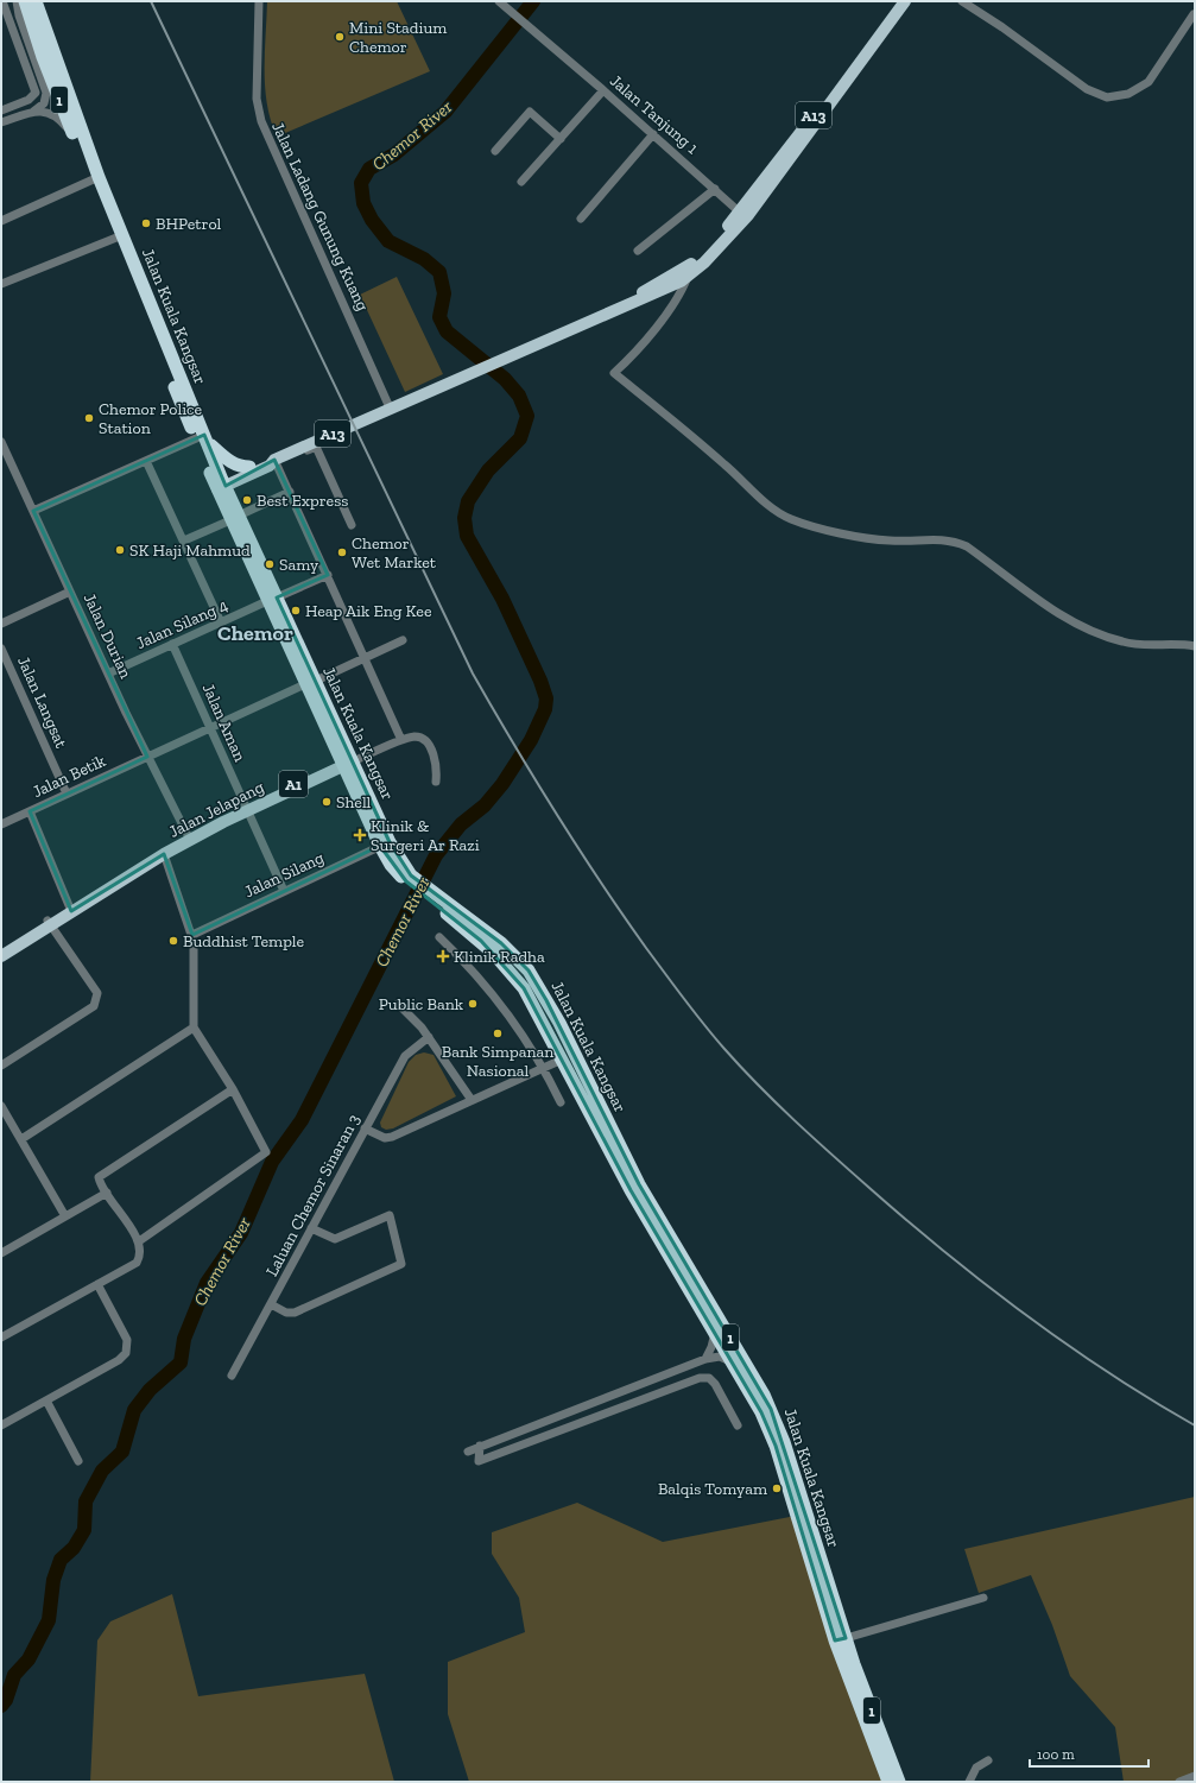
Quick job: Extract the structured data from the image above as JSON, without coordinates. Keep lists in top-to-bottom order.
{
  "streets": {
    "highway": ["1", "Jalan Kuala Kangsar"],
    "main road": ["A13", "A1", "Jalan Jelapang"],
    "street": [
      "Jalan Tanjung 1",
      "Jalan Ladang Gunung Kuang",
      "Jalan Silang 4",
      "Jalan Durian",
      "Jalan Langsat",
      "Jalan Aman",
      "Jalan Betik",
      "Jalan Silang",
      "Laluan Chemor Sinaran 3"
    ]
  },
  "crossings": [
    ["Jalan Tanjung 1", "A13"],
    ["A13", "Jalan Ladang Gunung Kuang"],
    ["Jalan Kuala Kangsar", "Jalan Silang 4"],
    ["Jalan Kuala Kangsar", "Jalan Betik"],
    ["Jalan Kuala Kangsar", "Jalan Jelapang"],
    ["Jalan Kuala Kangsar", "Jalan Silang"],
    ["Jalan Silang 4", "Jalan Durian"],
    ["Jalan Silang 4", "Jalan Aman"],
    ["Jalan Durian", "Jalan Betik"],
    ["Jalan Durian", "Jalan Jelapang"],
    ["Jalan Langsat", "Jalan Betik"],
    ["Jalan Aman", "Jalan Betik"],
    ["Jalan Aman", "Jalan Jelapang"],
    ["Jalan Aman", "Jalan Silang"]
  ],
  "districts": ["Chemor"],
  "water": ["Chemor River"],
  "places": {
    "other": [
      "Mini Stadium Chemor",
      "BHPetrol",
      "Chemor Police Station",
      "Best Express",
      "SK Haji Mahmud",
      "Chemor Wet Market",
      "Samy",
      "Heap Aik Eng Kee",
      "Shell",
      "Buddhist Temple",
      "Public Bank",
      "Bank Simpanan Nasional",
      "Balqis Tomyam"
    ],
    "health": ["Klinik & Surgeri Ar Razi", "Klinik Radha"]
  },
  "scale_bar": "100 m"
}
